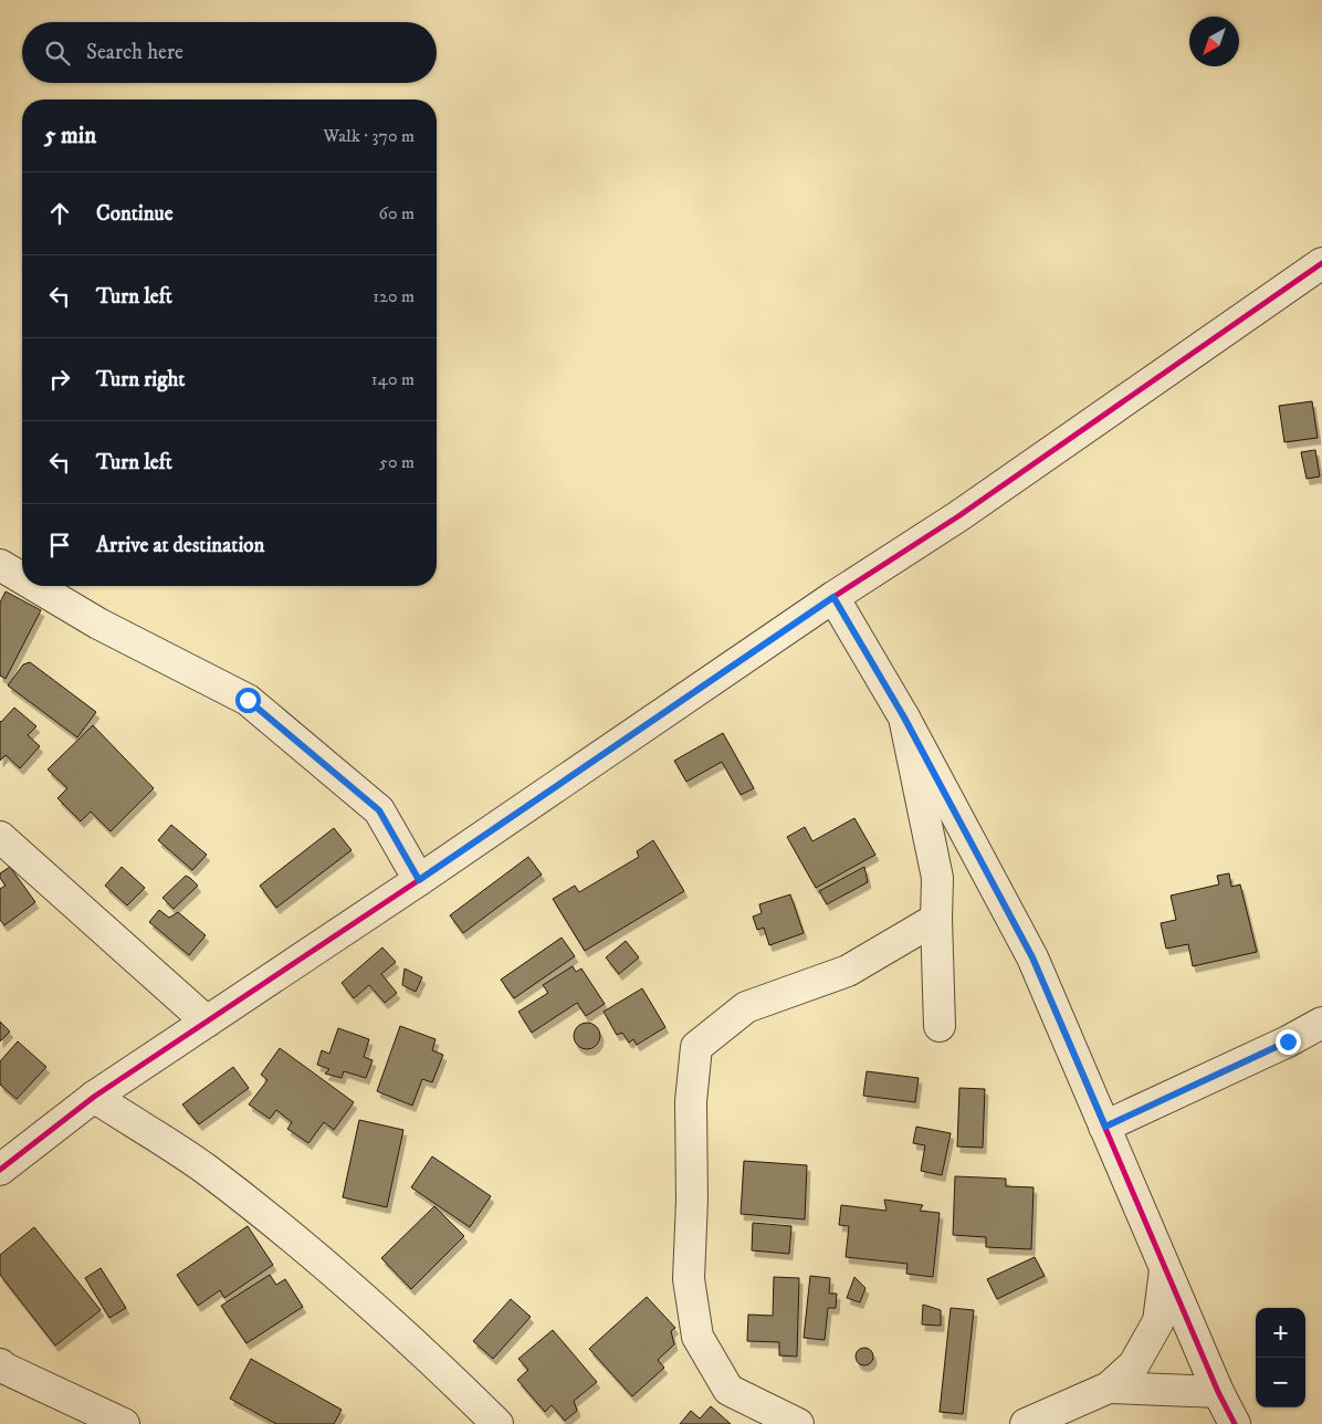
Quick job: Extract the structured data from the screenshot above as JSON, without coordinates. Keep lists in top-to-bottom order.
{
  "north": "bottom left",
  "page": {
    "search": "Search here",
    "heading": ["5 min", "Walk · 370 m"],
    "list": [
      ["Continue", "60 m"],
      ["Turn left", "120 m"],
      ["Turn right", "140 m"],
      ["Turn left", "50 m"],
      "Arrive at destination"
    ],
    "map_buttons": ["+", "−"]
  }
}
